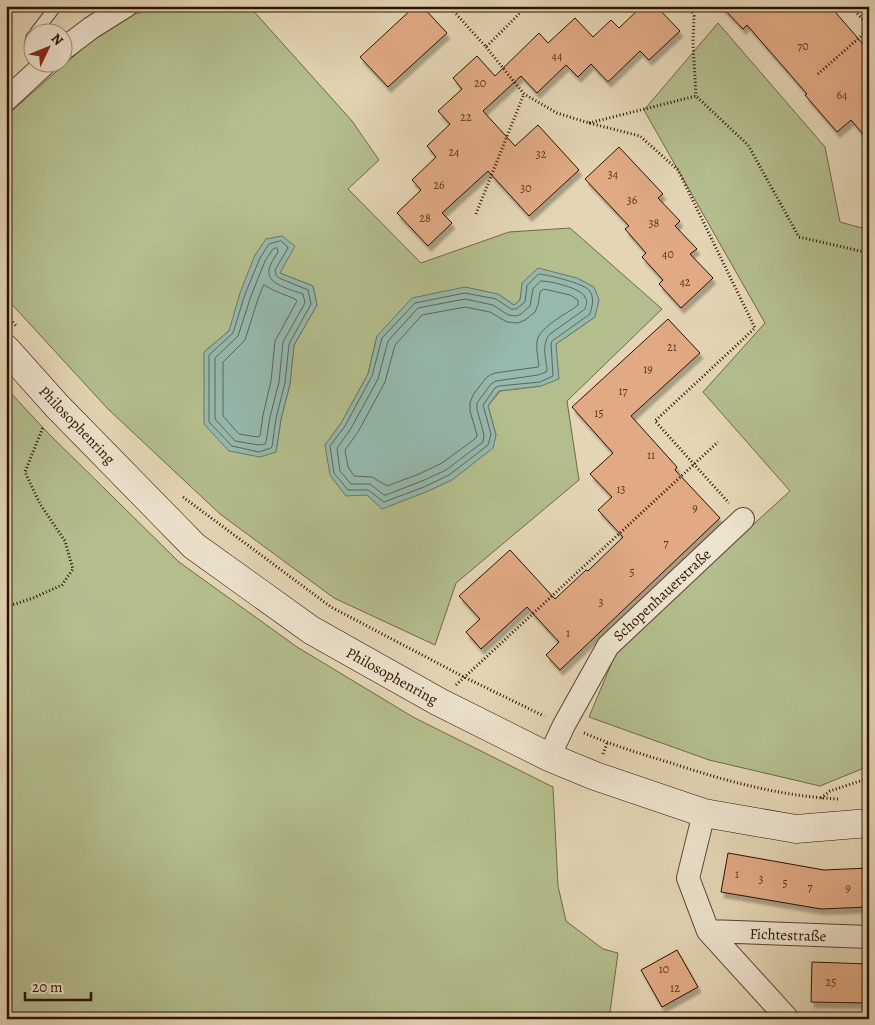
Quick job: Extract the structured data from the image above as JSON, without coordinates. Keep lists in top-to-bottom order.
{
  "streets": {
    "street": ["Philosophenring", "Schopenhauerstraße", "Fichtestraße"]
  },
  "crossings": [
    ["Philosophenring", "Schopenhauerstraße"]
  ],
  "house_numbers": [
    "70",
    "44",
    "20",
    "64",
    "22",
    "24",
    "32",
    "34",
    "26",
    "30",
    "36",
    "28",
    "38",
    "40",
    "42",
    "21",
    "19",
    "17",
    "15",
    "11",
    "13",
    "9",
    "7",
    "5",
    "3",
    "1",
    "1",
    "3",
    "5",
    "7",
    "9",
    "10",
    "25",
    "12"
  ],
  "scale_bar": "20 m",
  "north": "top right"
}
